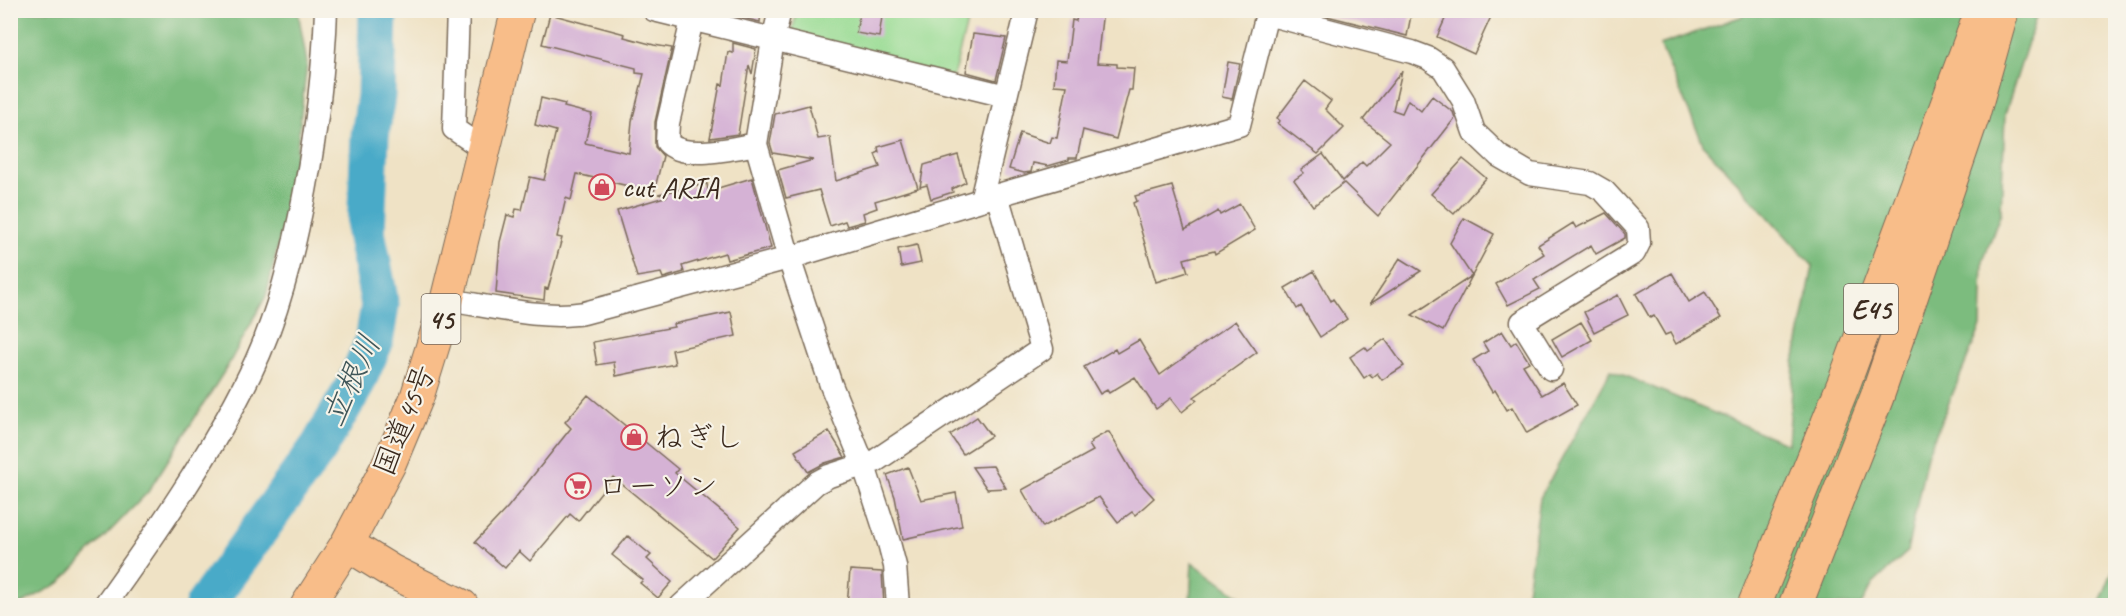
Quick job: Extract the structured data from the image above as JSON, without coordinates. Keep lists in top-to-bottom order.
{
  "streets": {
    "highway": ["E45", "45", "国道45号"]
  },
  "water": ["立根川"],
  "places": {
    "shop": ["cut ARIA", "ねぎし"],
    "supermarket": ["ローソン"]
  }
}
